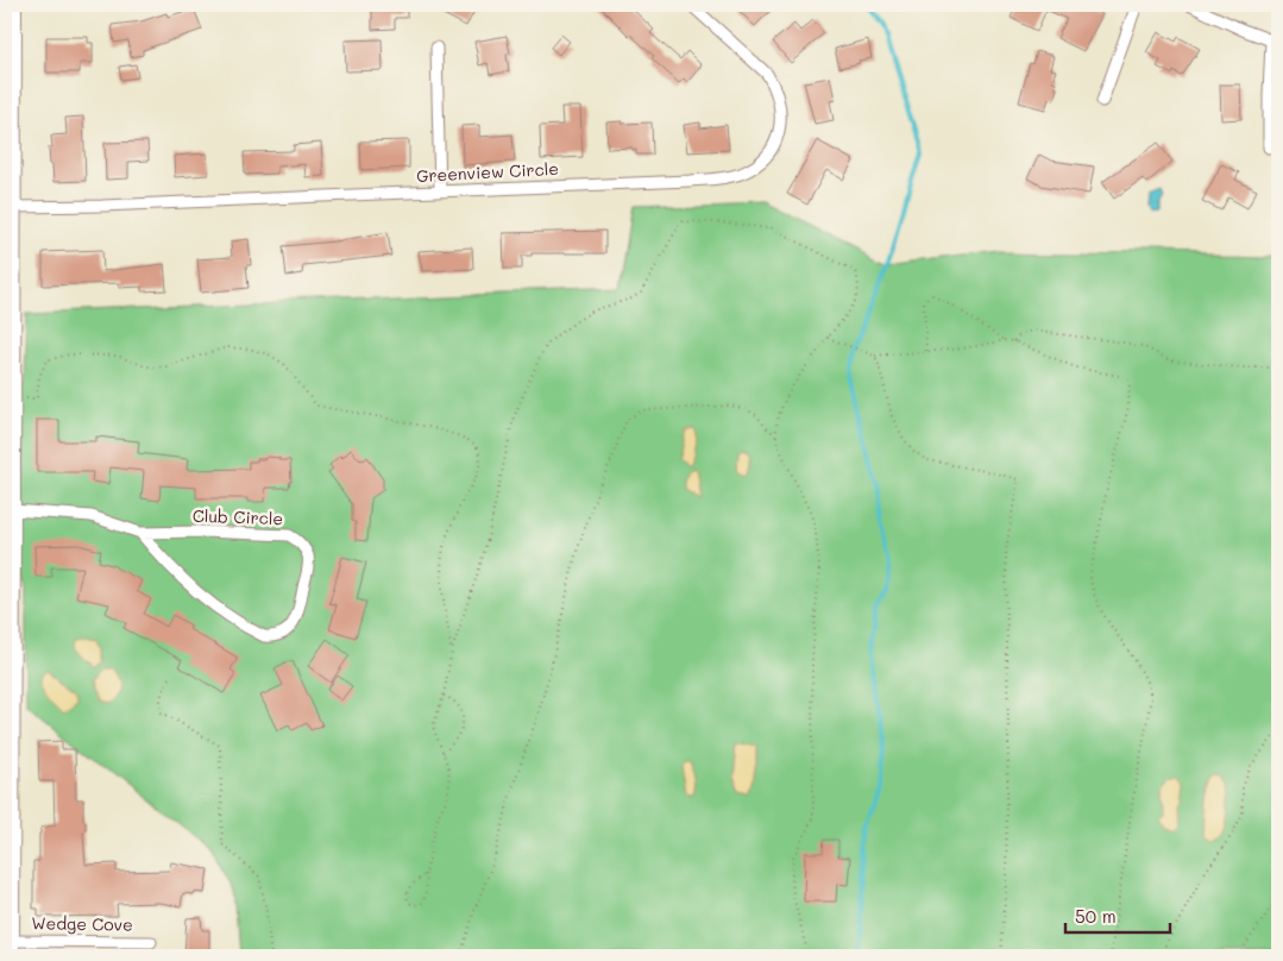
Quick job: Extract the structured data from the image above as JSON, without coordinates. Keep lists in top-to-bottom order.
{
  "streets": {
    "street": ["Greenview Circle", "Club Circle", "Wedge Cove"]
  },
  "scale_bar": "50 m"
}
